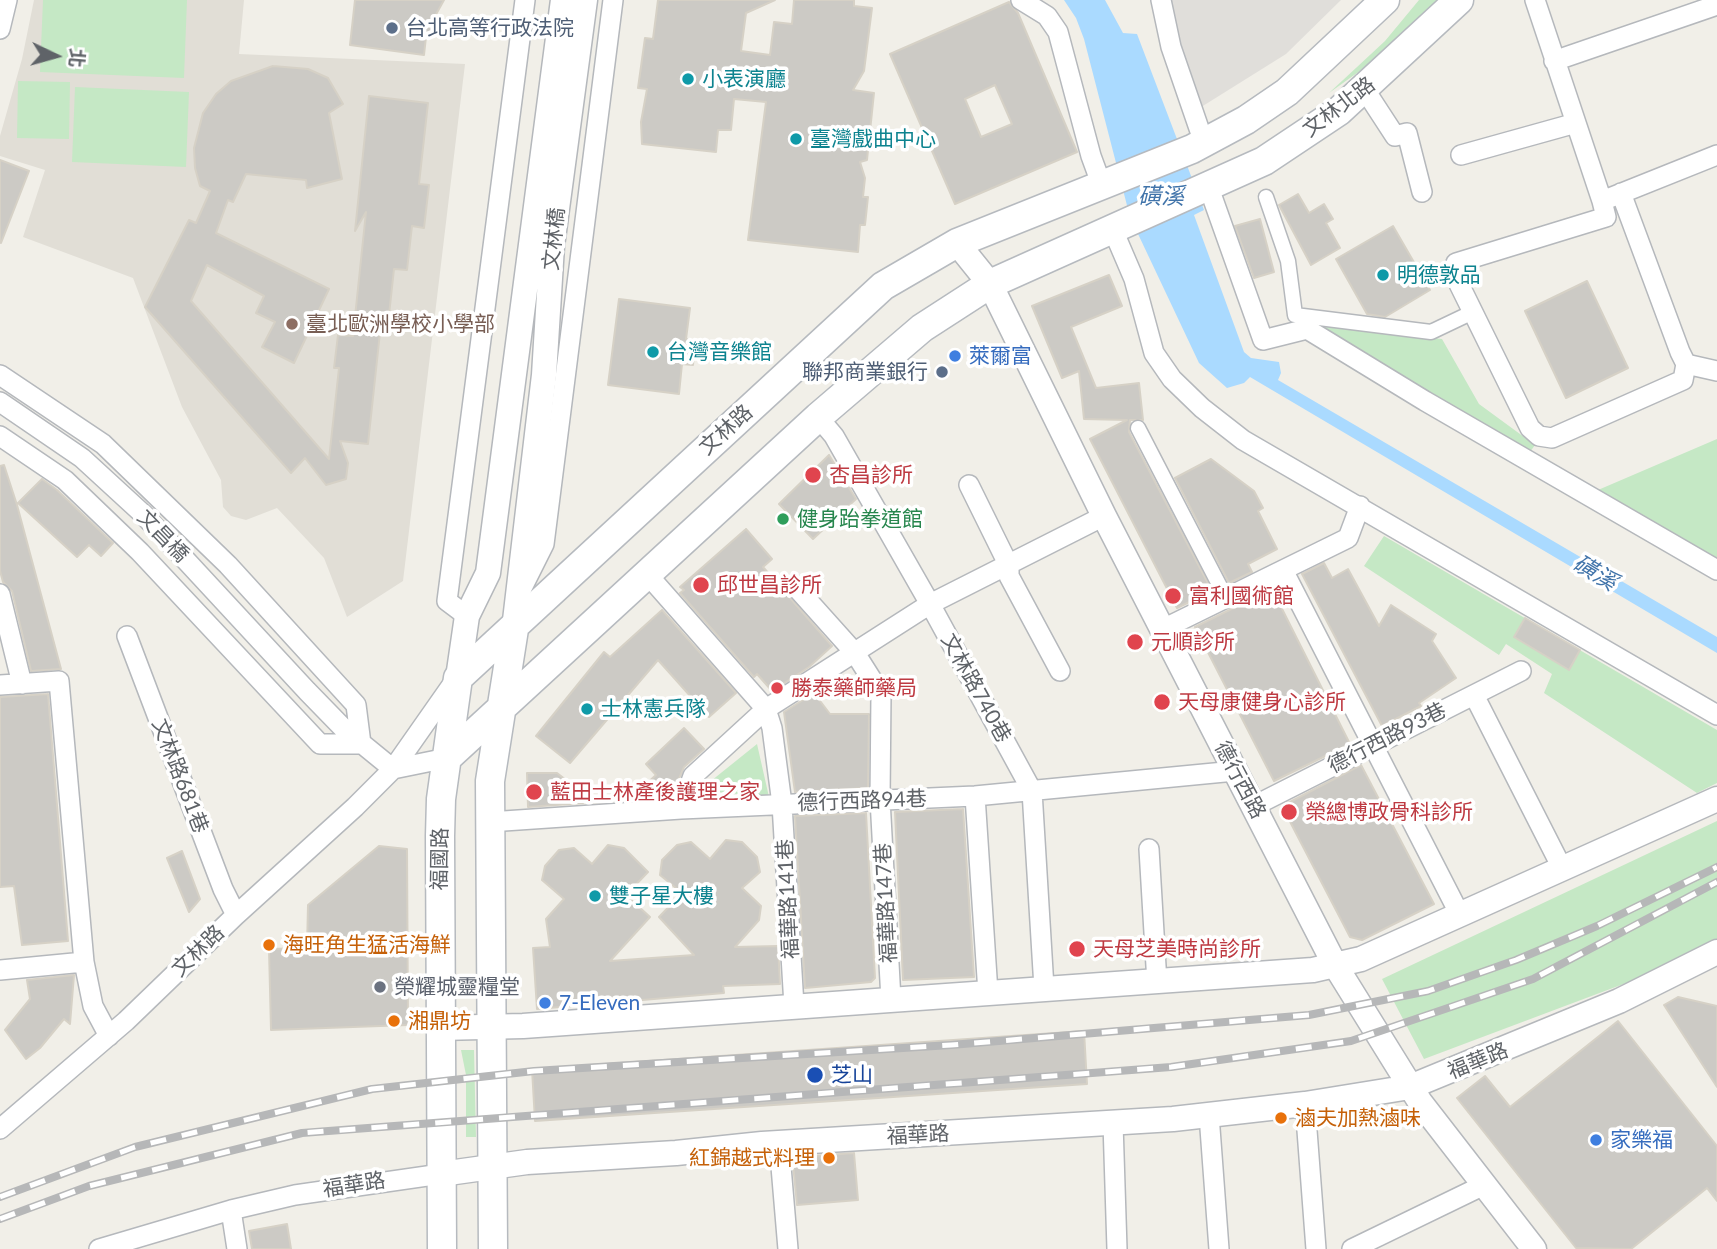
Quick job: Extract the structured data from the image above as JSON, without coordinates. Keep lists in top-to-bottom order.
{
  "streets": {
    "main road": ["文林北路", "文林路", "福國路"],
    "street": [
      "文林橋",
      "文昌橋",
      "文林路740巷",
      "德行西路93巷",
      "文林路681巷",
      "德行西路",
      "德行西路94巷",
      "福華路141巷",
      "福華路147巷",
      "福華路"
    ]
  },
  "crossings": [
    ["文林北路", "文林路"],
    ["文林橋", "福國路"],
    ["文林路", "文昌橋"],
    ["文林路", "文林路681巷"],
    ["文林路", "德行西路"],
    ["文林路", "福國路"],
    ["文林路740巷", "德行西路94巷"],
    ["德行西路93巷", "德行西路"],
    ["德行西路", "德行西路94巷"],
    ["德行西路", "福華路"],
    ["德行西路94巷", "福華路141巷"],
    ["德行西路94巷", "福華路147巷"],
    ["福國路", "福華路"]
  ],
  "water": ["磺溪"],
  "places": [
    "台北高等行政法院",
    "小表演廳",
    "臺灣戲曲中心",
    "明德敦品",
    "臺北歐洲學校小學部",
    "台灣音樂館",
    "萊爾富",
    "聯邦商業銀行",
    "杏昌診所",
    "健身跆拳道館",
    "邱世昌診所",
    "富利國術館",
    "元順診所",
    "勝泰藥師藥局",
    "天母康健身心診所",
    "士林憲兵隊",
    "藍田士林產後護理之家",
    "榮總博政骨科診所",
    "雙子星大樓",
    "海旺角生猛活海鮮",
    "天母芝美時尚診所",
    "榮耀城靈糧堂",
    "7-Eleven",
    "湘鼎坊",
    "芝山",
    "滷夫加熱滷味",
    "家樂福",
    "紅錦越式料理"
  ],
  "north": "right"
}
